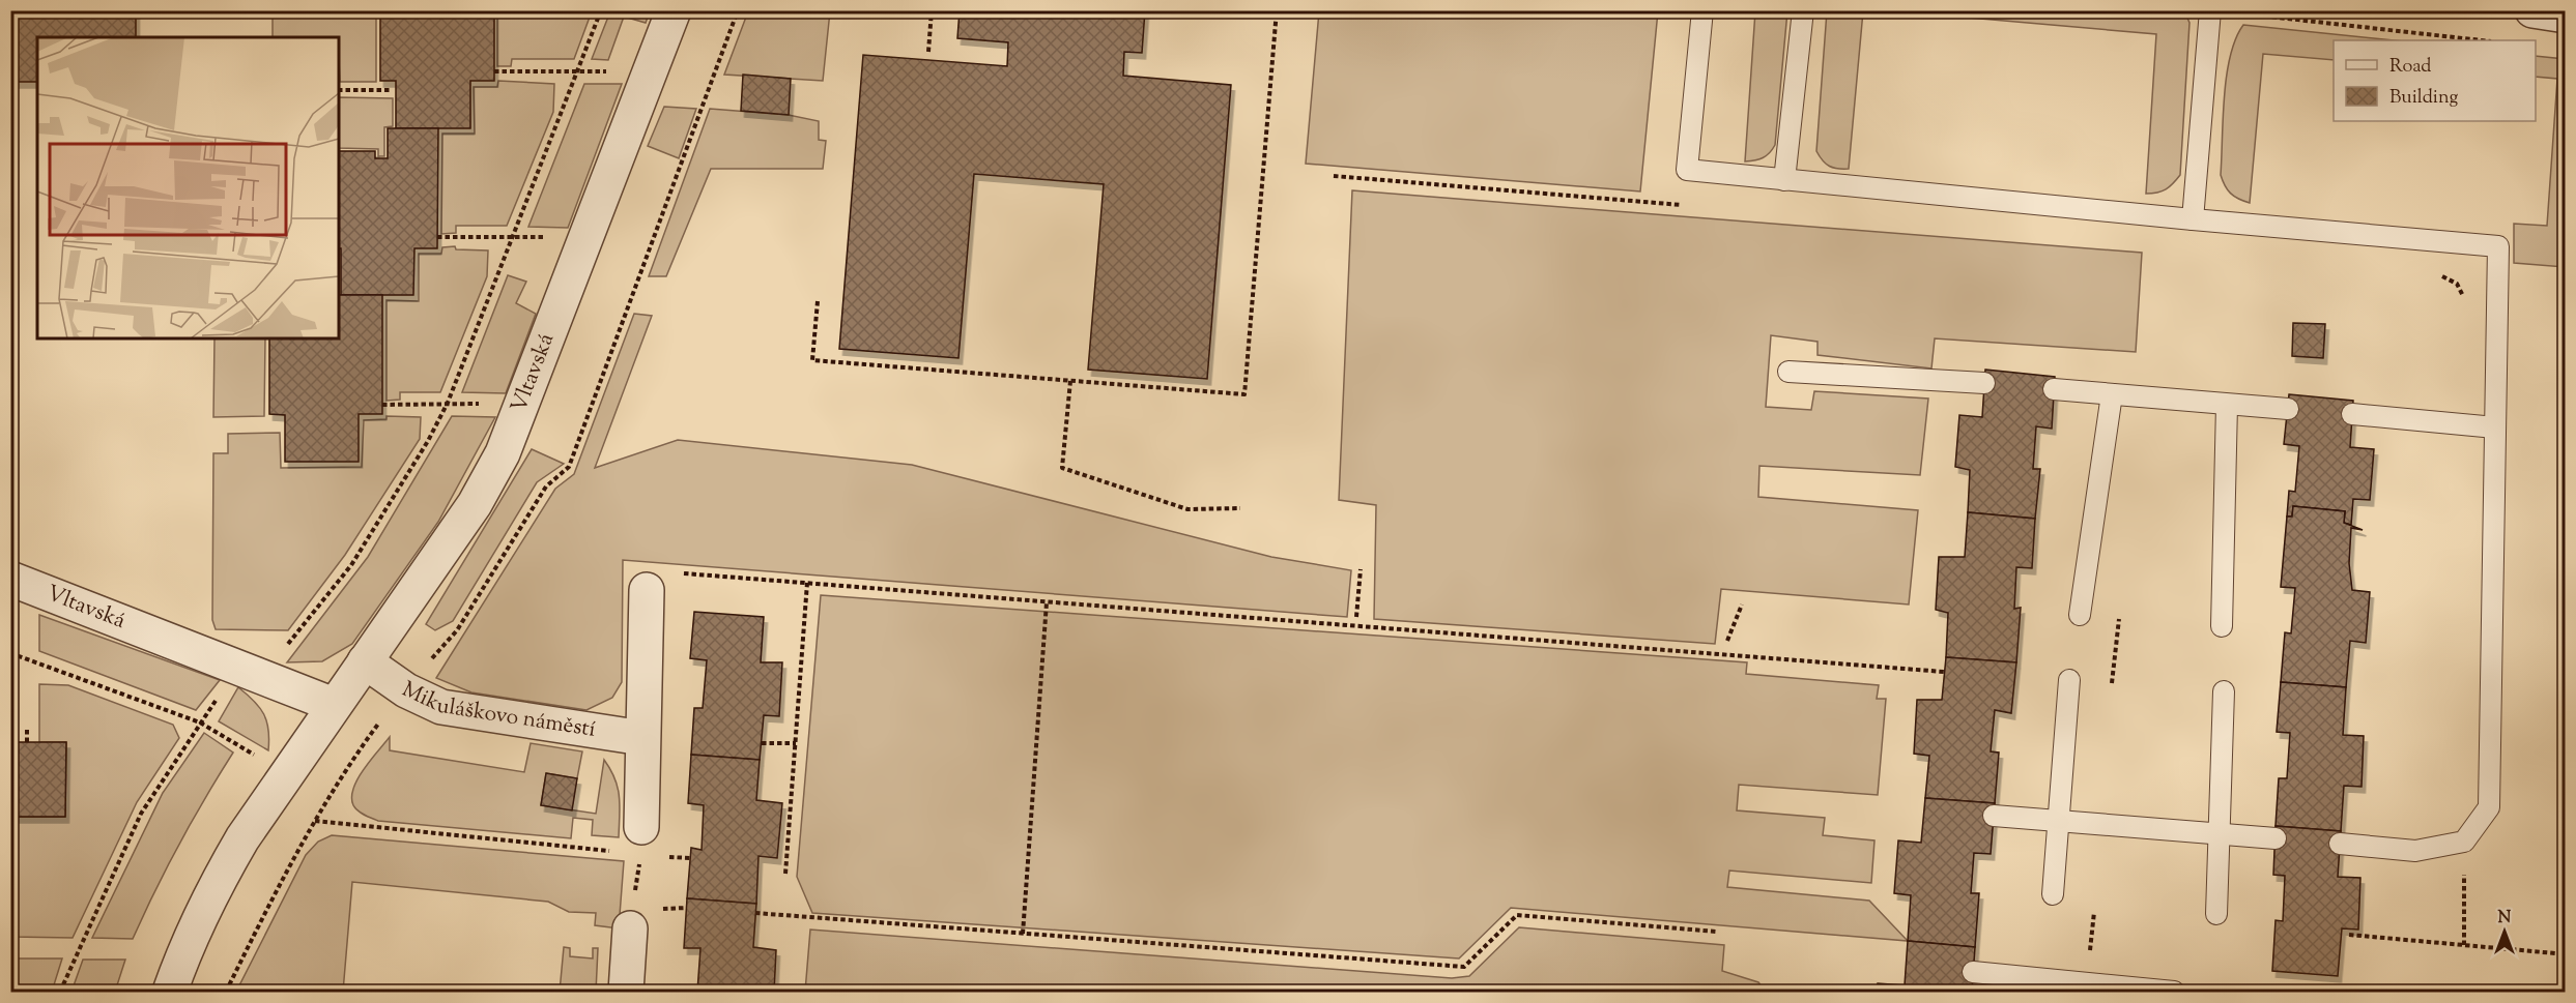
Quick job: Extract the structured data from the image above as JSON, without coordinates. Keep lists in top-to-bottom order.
{
  "streets": {
    "street": ["Vltavská", "Mikuláškovo náměstí"]
  },
  "crossings": [
    ["Vltavská", "Mikuláškovo náměstí"]
  ],
  "legend": ["Road", "Building"],
  "north": "top"
}
